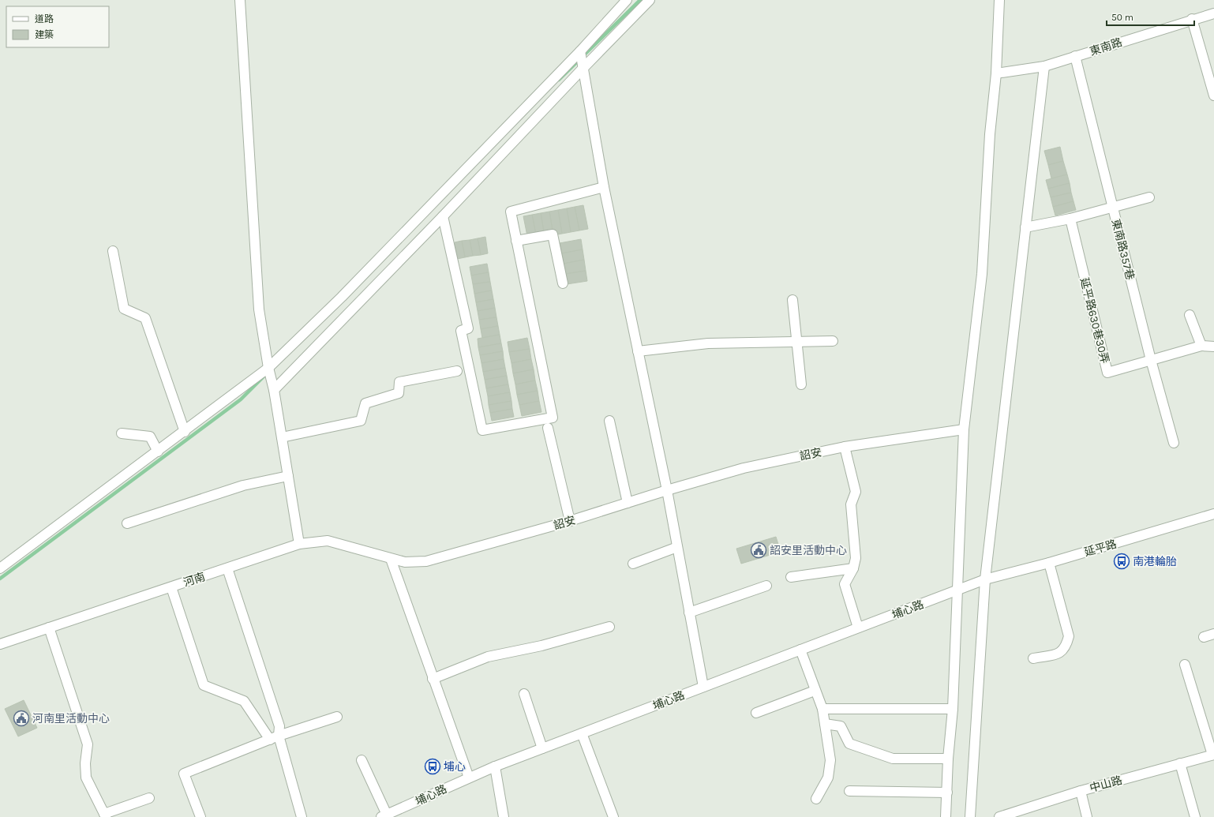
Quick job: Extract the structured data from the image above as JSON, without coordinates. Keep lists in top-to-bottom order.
{
  "streets": {
    "street": [
      "東南路",
      "東南路357巷",
      "延平路630巷30弄",
      "詔安",
      "延平路",
      "河南",
      "埔心路",
      "中山路"
    ]
  },
  "crossings": [
    ["東南路", "東南路357巷"],
    ["東南路357巷", "延平路630巷30弄"],
    ["詔安", "河南"],
    ["延平路", "埔心路"]
  ],
  "places": {
    "public building": ["詔安里活動中心", "河南里活動中心"],
    "bus stop": ["南港輪胎", "埔心"]
  },
  "legend": ["道路", "建築"],
  "scale_bar": "50 m"
}
